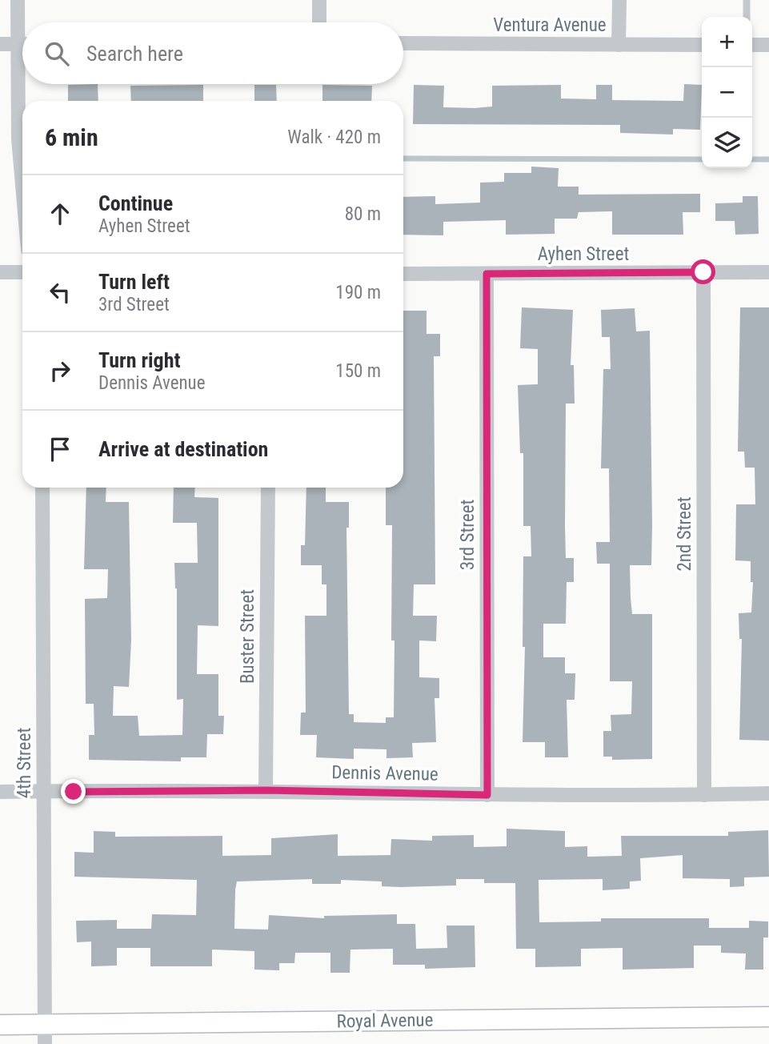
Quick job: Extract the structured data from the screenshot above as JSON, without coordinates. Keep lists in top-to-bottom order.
{
  "streets": {
    "main road": ["Royal Avenue"],
    "street": [
      "Ventura Avenue",
      "Ayhen Street",
      "2nd Street",
      "3rd Street",
      "Buster Street",
      "4th Street",
      "Dennis Avenue"
    ]
  },
  "crossings": [
    ["Ayhen Street", "2nd Street"],
    ["Ayhen Street", "3rd Street"],
    ["2nd Street", "Dennis Avenue"],
    ["3rd Street", "Dennis Avenue"],
    ["Buster Street", "Dennis Avenue"],
    ["4th Street", "Dennis Avenue"],
    ["4th Street", "Royal Avenue"]
  ],
  "page": {
    "map_buttons": ["+", "−"],
    "search": "Search here",
    "heading": ["6 min", "Walk · 420 m"],
    "list": [
      ["Continue", "Ayhen Street", "80 m"],
      ["Turn left", "3rd Street", "190 m"],
      ["Turn right", "Dennis Avenue", "150 m"],
      "Arrive at destination"
    ]
  }
}
